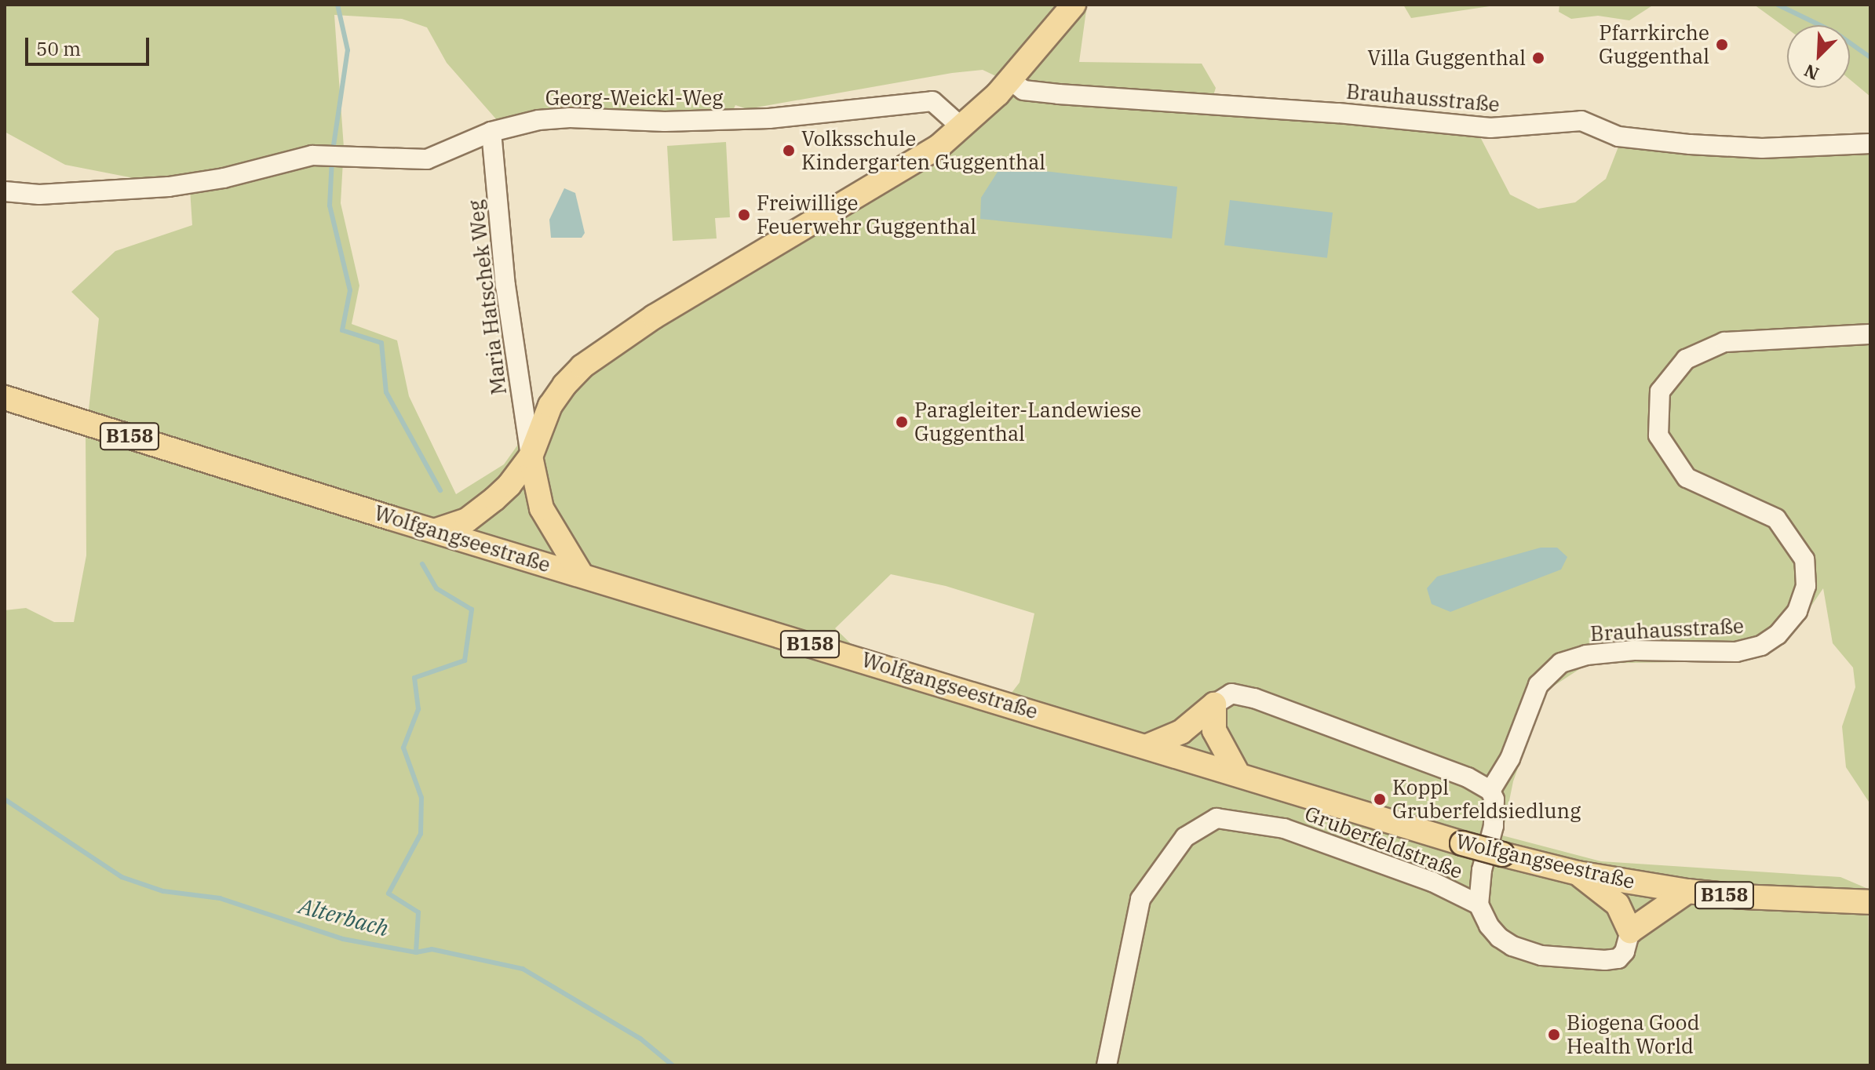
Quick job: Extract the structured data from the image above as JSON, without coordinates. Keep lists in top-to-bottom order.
{
  "streets": {
    "main road": ["B158", "Wolfgangseestraße"],
    "street": [
      "Georg-Weickl-Weg",
      "Brauhausstraße",
      "Maria Hatschek Weg",
      "Gruberfeldstraße"
    ]
  },
  "crossings": [
    ["Georg-Weickl-Weg", "Maria Hatschek Weg"],
    ["Brauhausstraße", "Gruberfeldstraße"]
  ],
  "water": ["Alterbach"],
  "places": [
    "Pfarrkirche Guggenthal",
    "Villa Guggenthal",
    "Volksschule Kindergarten Guggenthal",
    "Freiwillige Feuerwehr Guggenthal",
    "Paragleiter-Landewiese Guggenthal",
    "Koppl Gruberfeldsiedlung",
    "Biogena Good Health World"
  ],
  "scale_bar": "50 m",
  "north": "bottom left"
}
